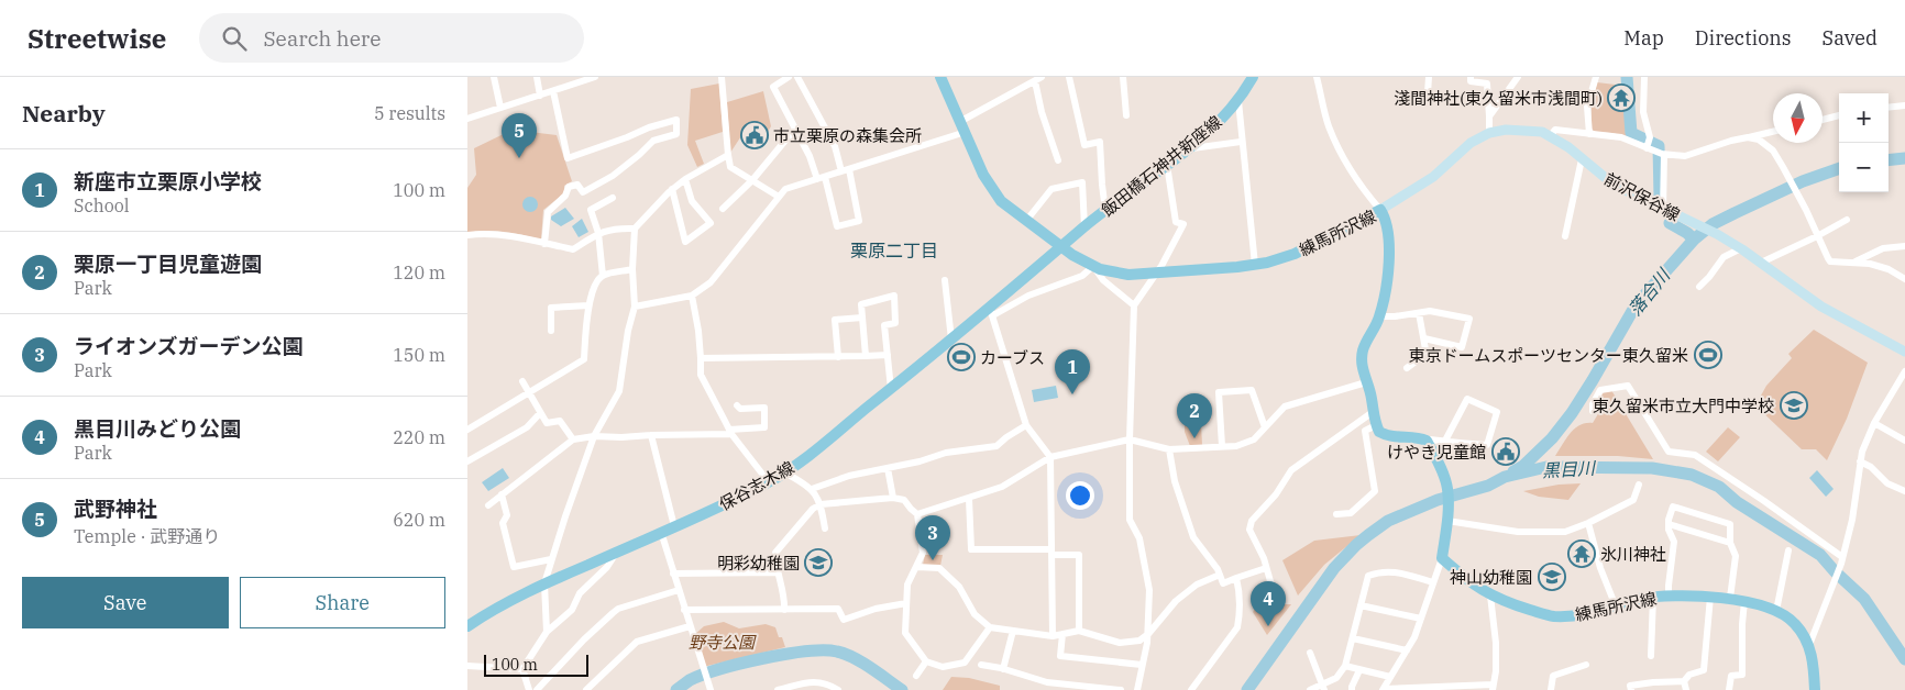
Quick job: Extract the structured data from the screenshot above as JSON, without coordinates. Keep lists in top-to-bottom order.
{
  "streets": {
    "main road": [
      "飯田橋石神井新座線",
      "前沢保谷線",
      "練馬所沢線",
      "保谷志木線"
    ]
  },
  "crossings": [
    ["飯田橋石神井新座線", "練馬所沢線"],
    ["飯田橋石神井新座線", "保谷志木線"],
    ["前沢保谷線", "練馬所沢線"],
    ["練馬所沢線", "保谷志木線"]
  ],
  "districts": ["栗原二丁目"],
  "water": ["落合川", "黒目川"],
  "parks": ["野寺公園"],
  "places": {
    "temple": ["淺間神社(東久留米市浅間町)", "氷川神社"],
    "public building": ["市立栗原の森集会所", "けやき児童館"],
    "sports": ["東京ドームスポーツセンター東久留米", "カーブス"],
    "school or university": ["東久留米市立大門中学校", "明彩幼稚園", "神山幼稚園"]
  },
  "scale_bar": "100 m",
  "north": "bottom",
  "page": {
    "header": "Streetwise",
    "search": "Search here",
    "nav": ["Map", "Directions", "Saved"],
    "heading": ["Nearby", "5 results"],
    "map_buttons": ["+", "−"],
    "pins": [
      "5",
      "1",
      "2",
      "3",
      "4"
    ],
    "list": [
      {
        "mark": "1",
        "name": "新座市立栗原小学校",
        "note": "School",
        "value": "100 m"
      },
      {
        "mark": "2",
        "name": "栗原一丁目児童遊園",
        "note": "Park",
        "value": "120 m"
      },
      {
        "mark": "3",
        "name": "ライオンズガーデン公園",
        "note": "Park",
        "value": "150 m"
      },
      {
        "mark": "4",
        "name": "黒目川みどり公園",
        "note": "Park",
        "value": "220 m"
      },
      {
        "mark": "5",
        "name": "武野神社",
        "note": "Temple · 武野通り",
        "value": "620 m"
      }
    ],
    "buttons": ["Save", "Share"],
    "scale": "100 m"
  }
}
